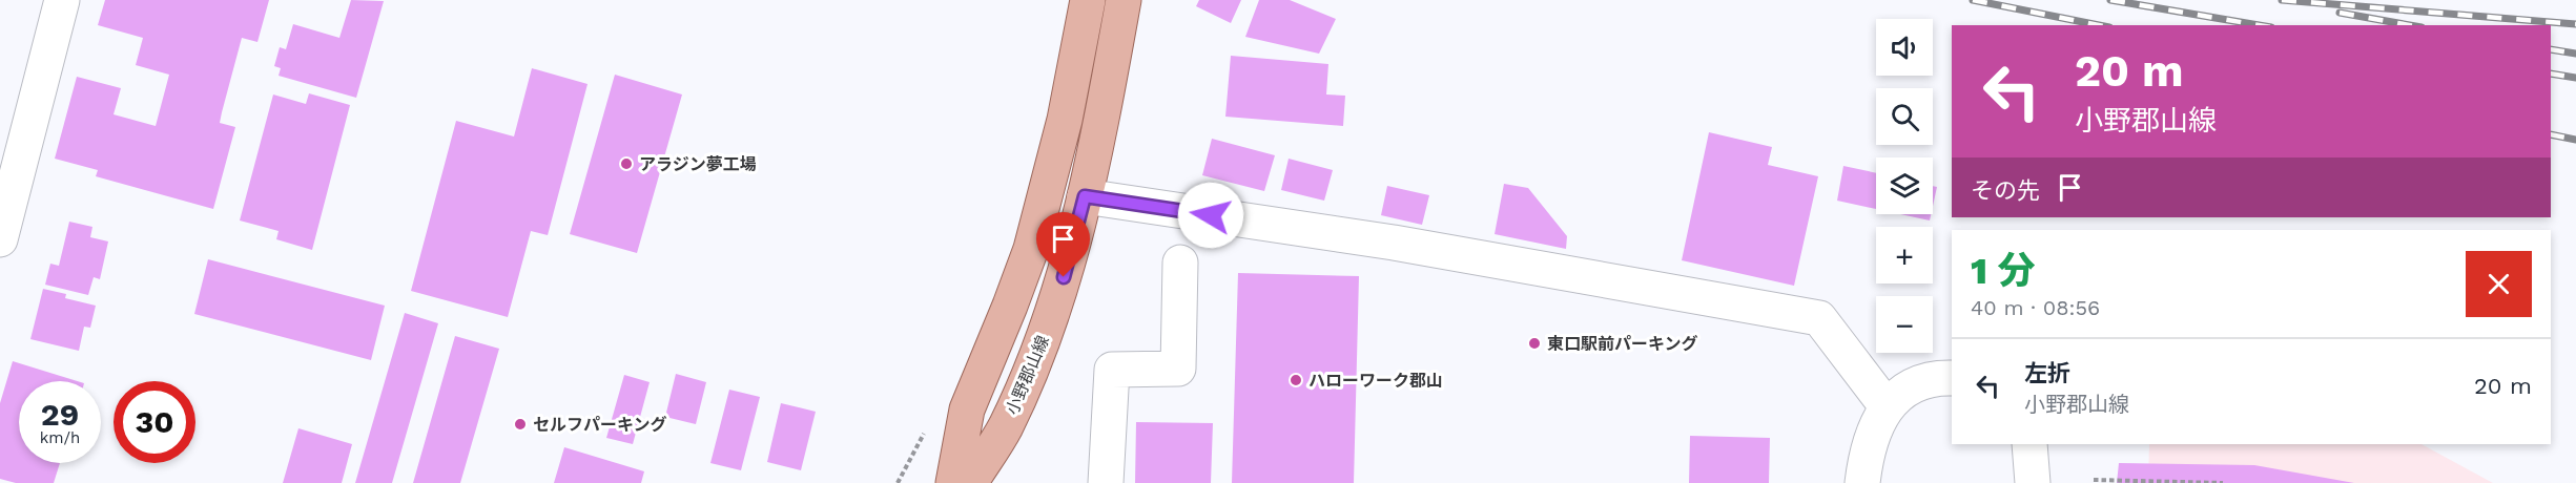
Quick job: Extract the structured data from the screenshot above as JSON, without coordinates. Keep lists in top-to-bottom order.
{
  "streets": {
    "main road": ["小野郡山線"]
  },
  "places": [
    "アラジン夢工場",
    "東口駅前パーキング",
    "ハローワーク郡山",
    "セルフパーキング"
  ],
  "page": {
    "map_buttons": ["+", "−"],
    "turn": ["20 m", "小野郡山線"],
    "then": "その先",
    "heading": ["1 分", "40 m · 08:56"],
    "list": [
      {
        "name": "左折",
        "note": "小野郡山線",
        "value": "20 m"
      }
    ],
    "speed": "29 km/h",
    "limit": "30"
  }
}
